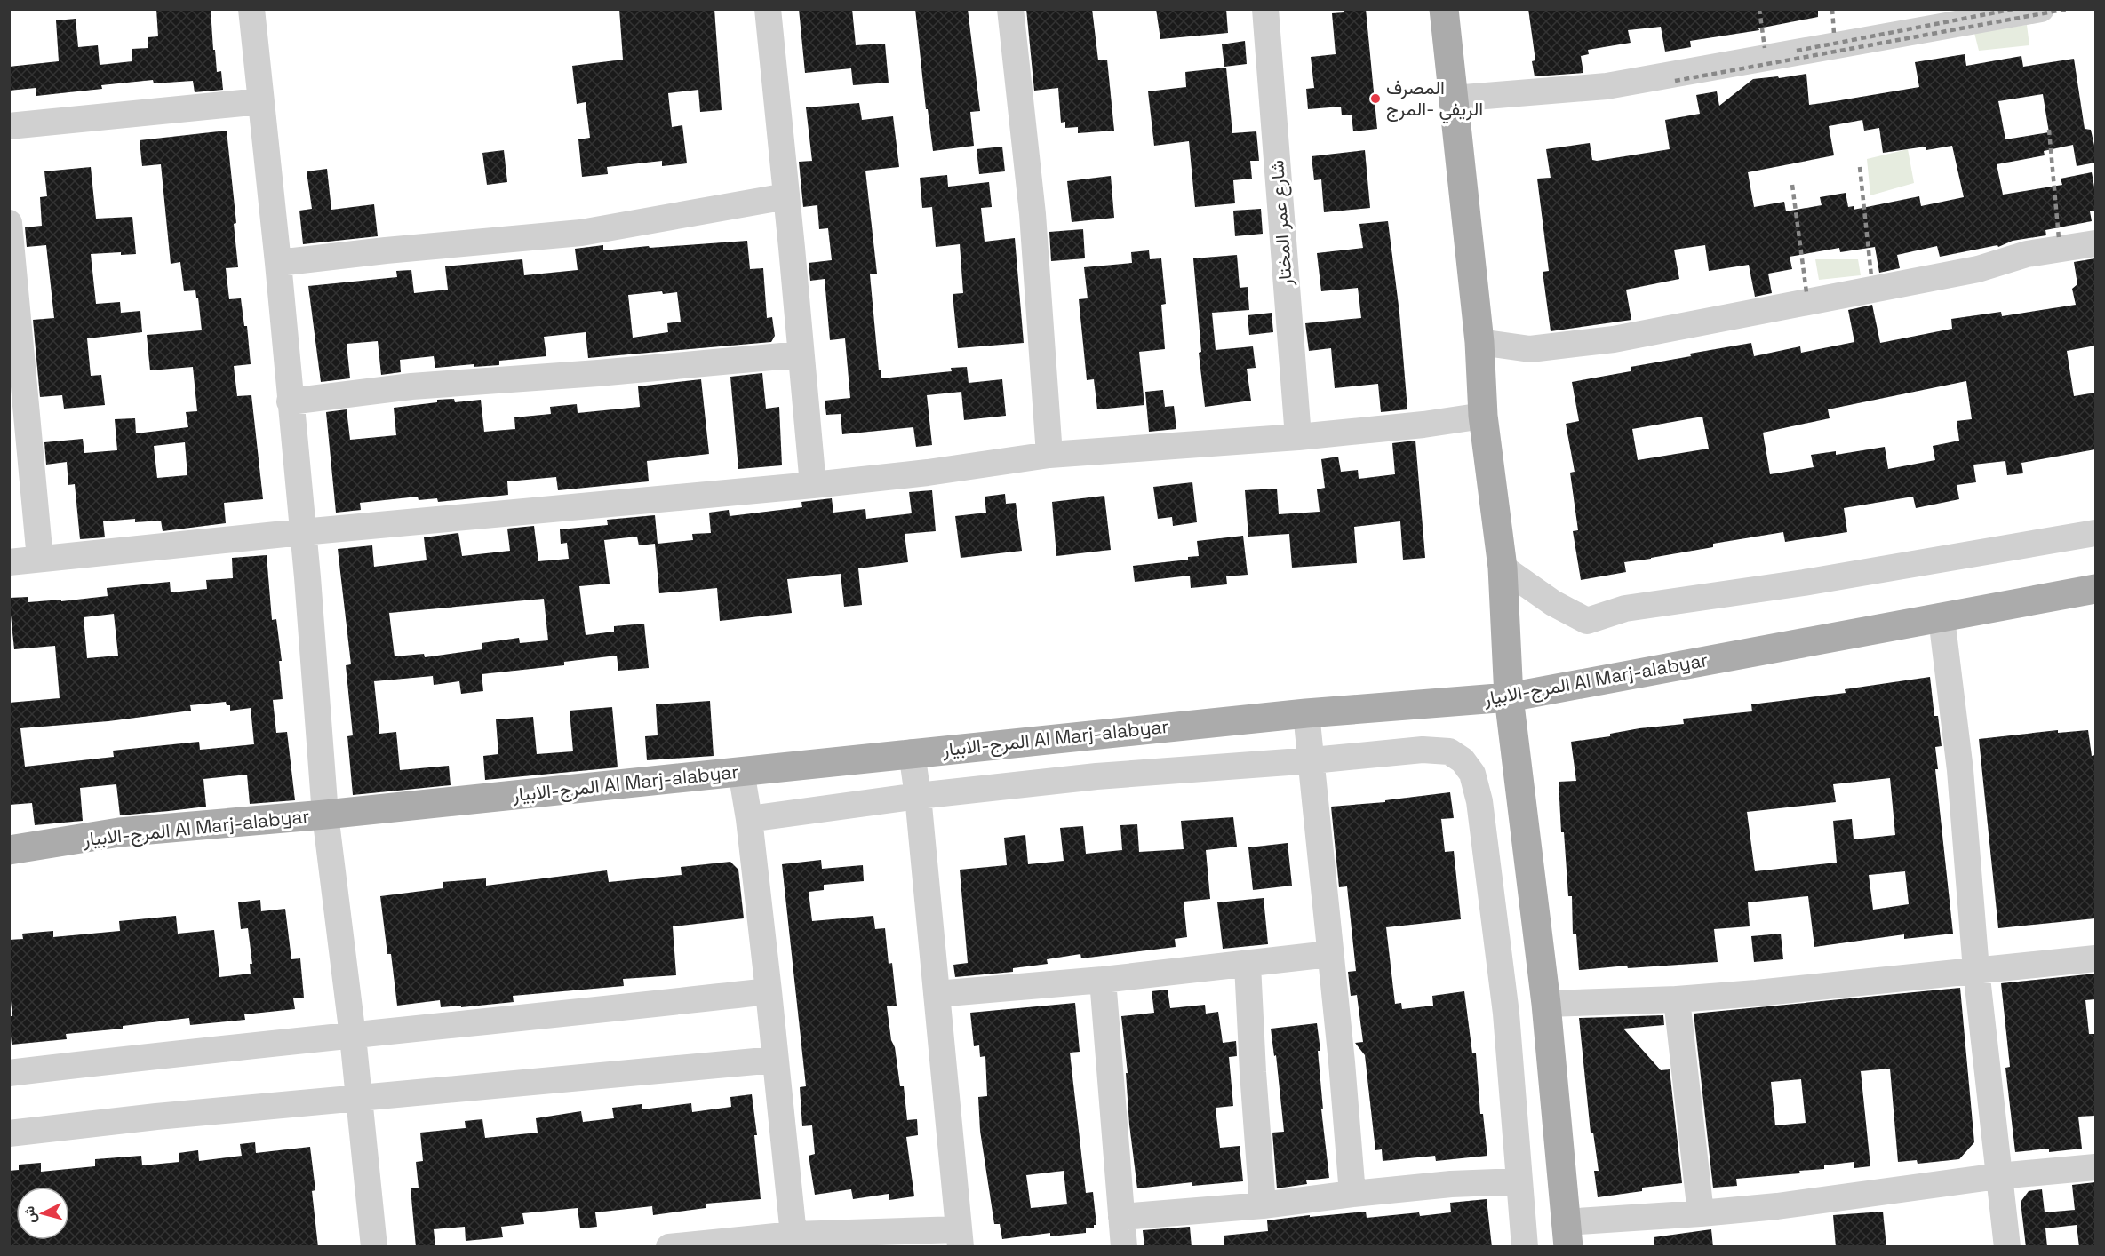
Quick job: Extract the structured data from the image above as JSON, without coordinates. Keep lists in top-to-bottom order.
{
  "streets": {
    "main road": ["المرج-الابيار Al Marj-alabyar"],
    "street": ["شارع عمر المختار"]
  },
  "places": ["المصرف الريفي -المرج"],
  "north": "left"
}
